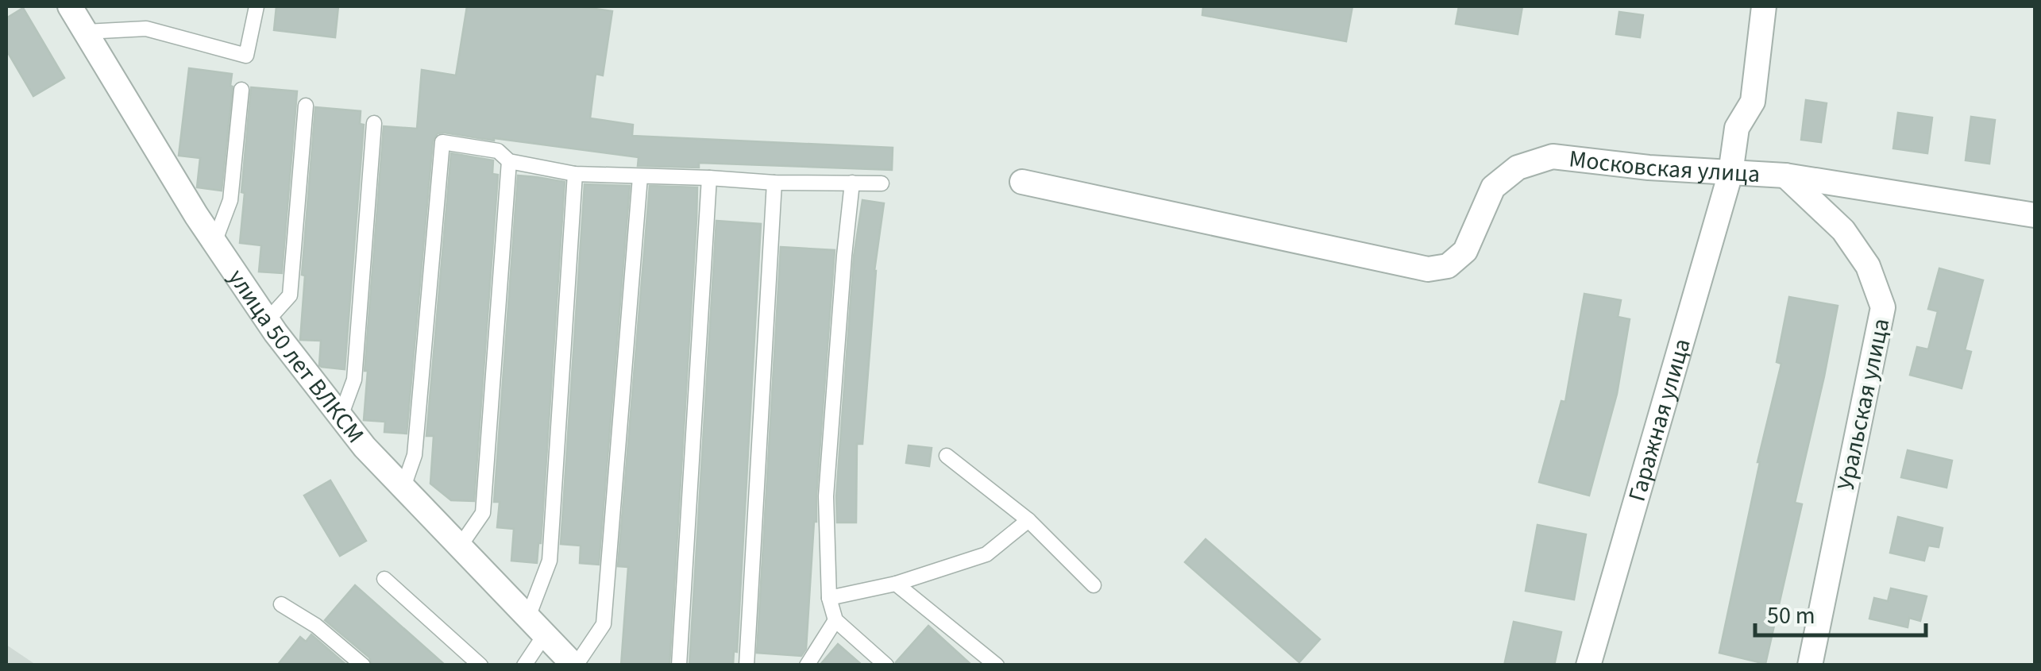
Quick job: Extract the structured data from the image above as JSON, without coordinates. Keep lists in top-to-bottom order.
{
  "streets": {
    "street": [
      "Московская улица",
      "улица 50 лет ВЛКСМ",
      "Уральская улица",
      "Гаражная улица"
    ]
  },
  "crossings": [
    ["Московская улица", "Уральская улица"],
    ["Московская улица", "Гаражная улица"]
  ],
  "scale_bar": "50 m"
}
